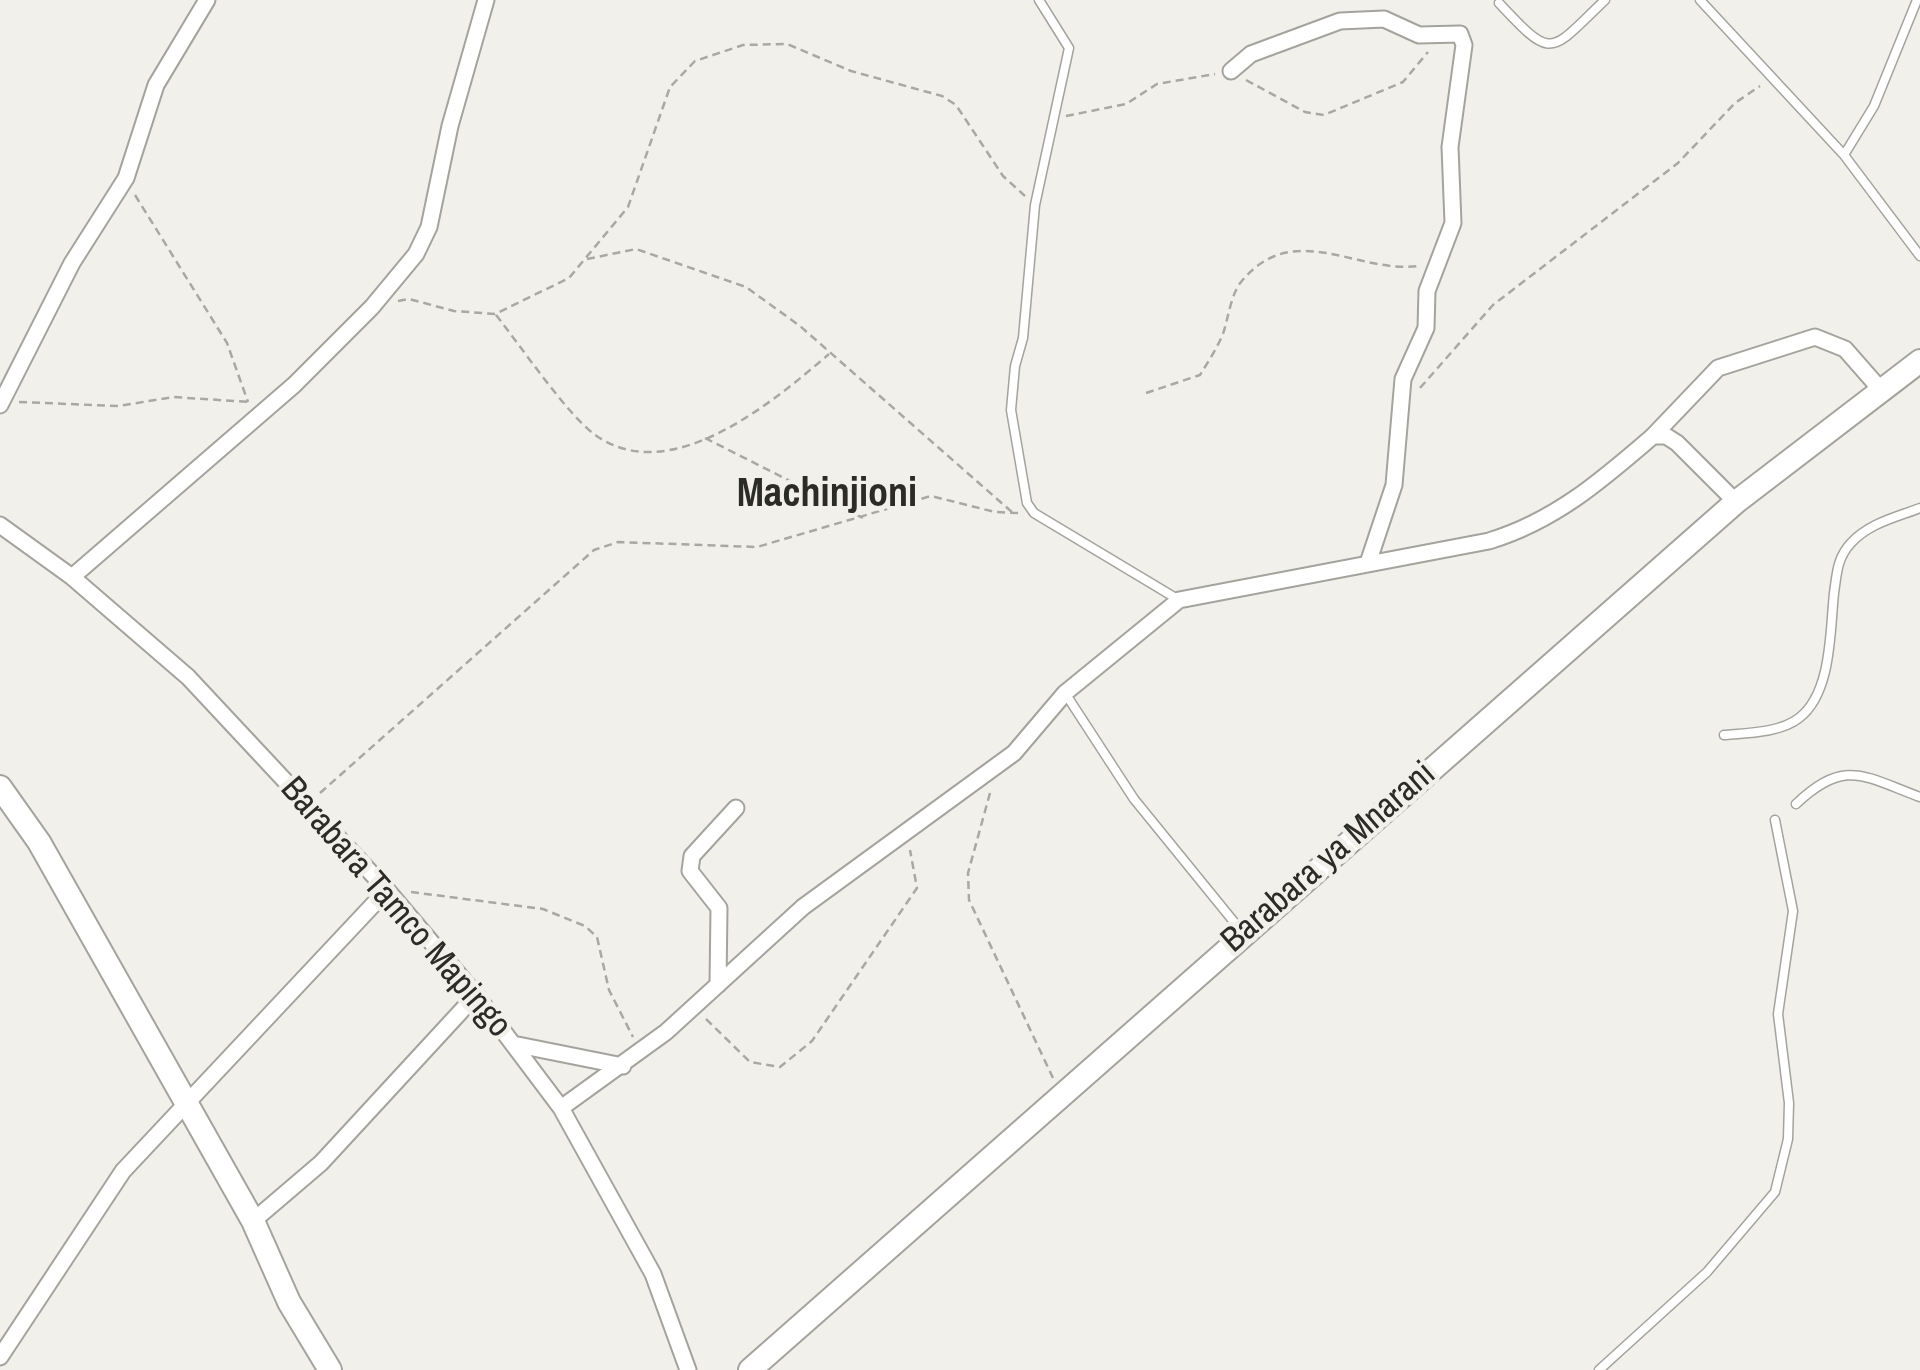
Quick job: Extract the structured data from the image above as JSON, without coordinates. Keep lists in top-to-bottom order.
{
  "streets": {
    "street": ["Barabara ya Mnarani", "Barabara Tamco Mapingo"]
  },
  "districts": ["Machinjioni"]
}
